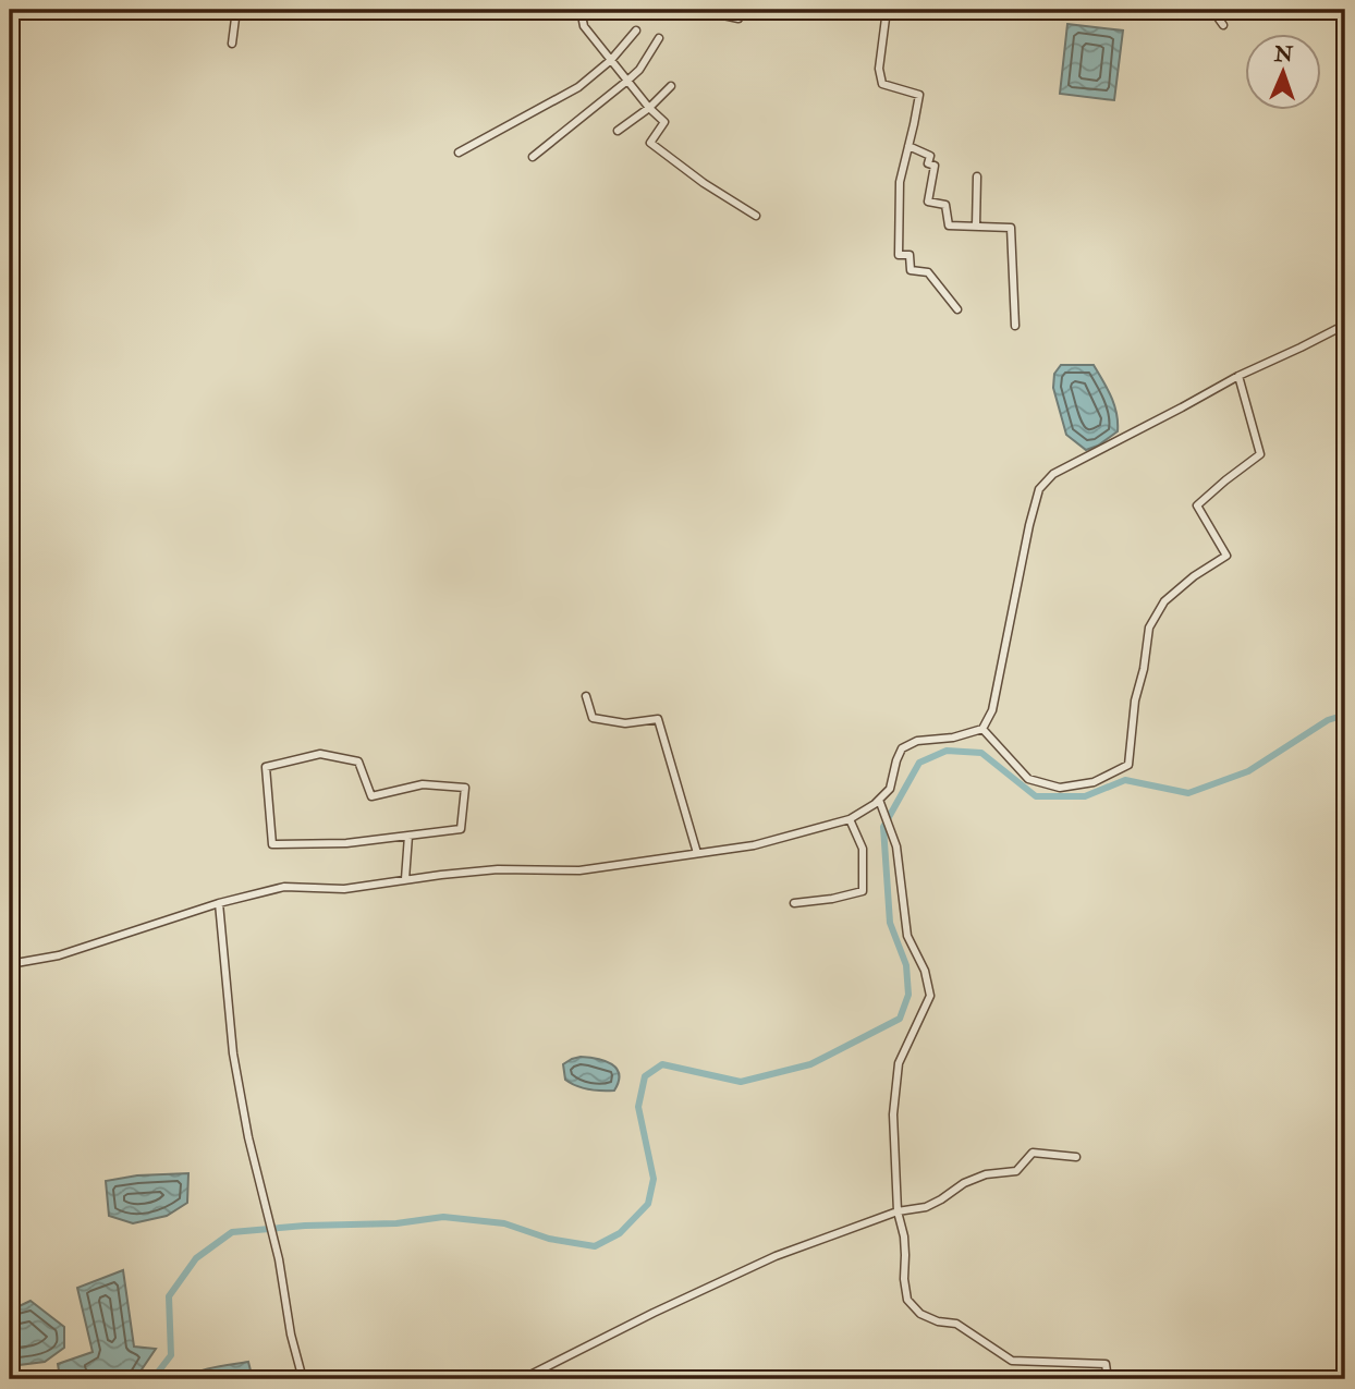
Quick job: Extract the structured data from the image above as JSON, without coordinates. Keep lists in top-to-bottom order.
{
  "north": "top"
}
